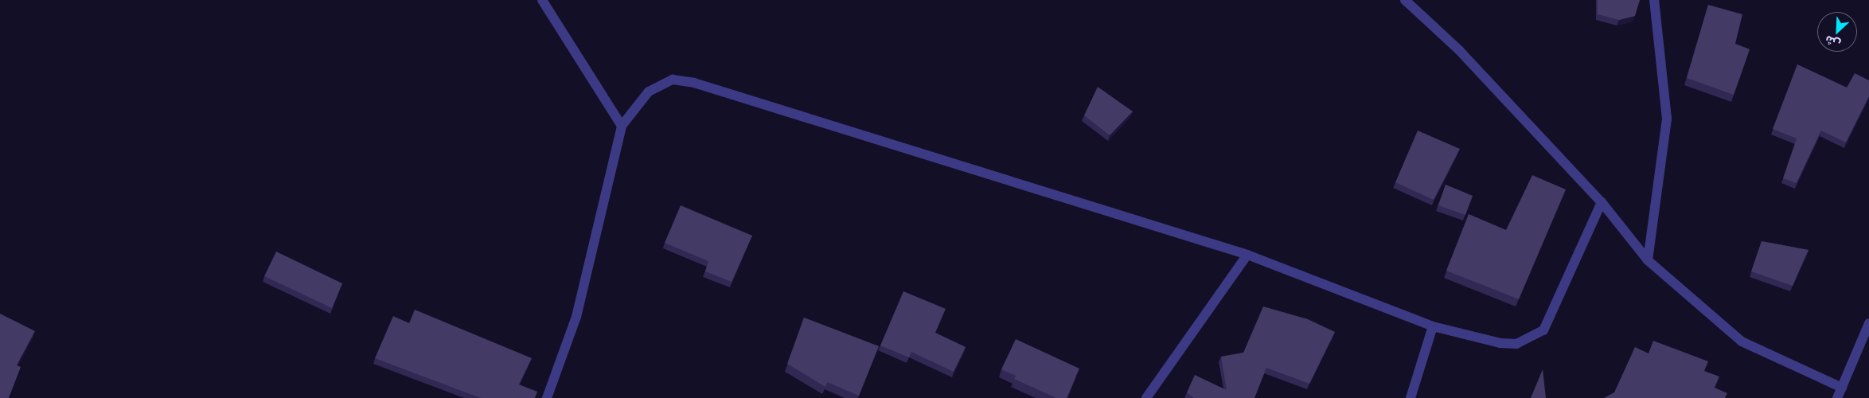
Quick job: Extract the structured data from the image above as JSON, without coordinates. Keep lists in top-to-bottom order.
{
  "north": "bottom left"
}
